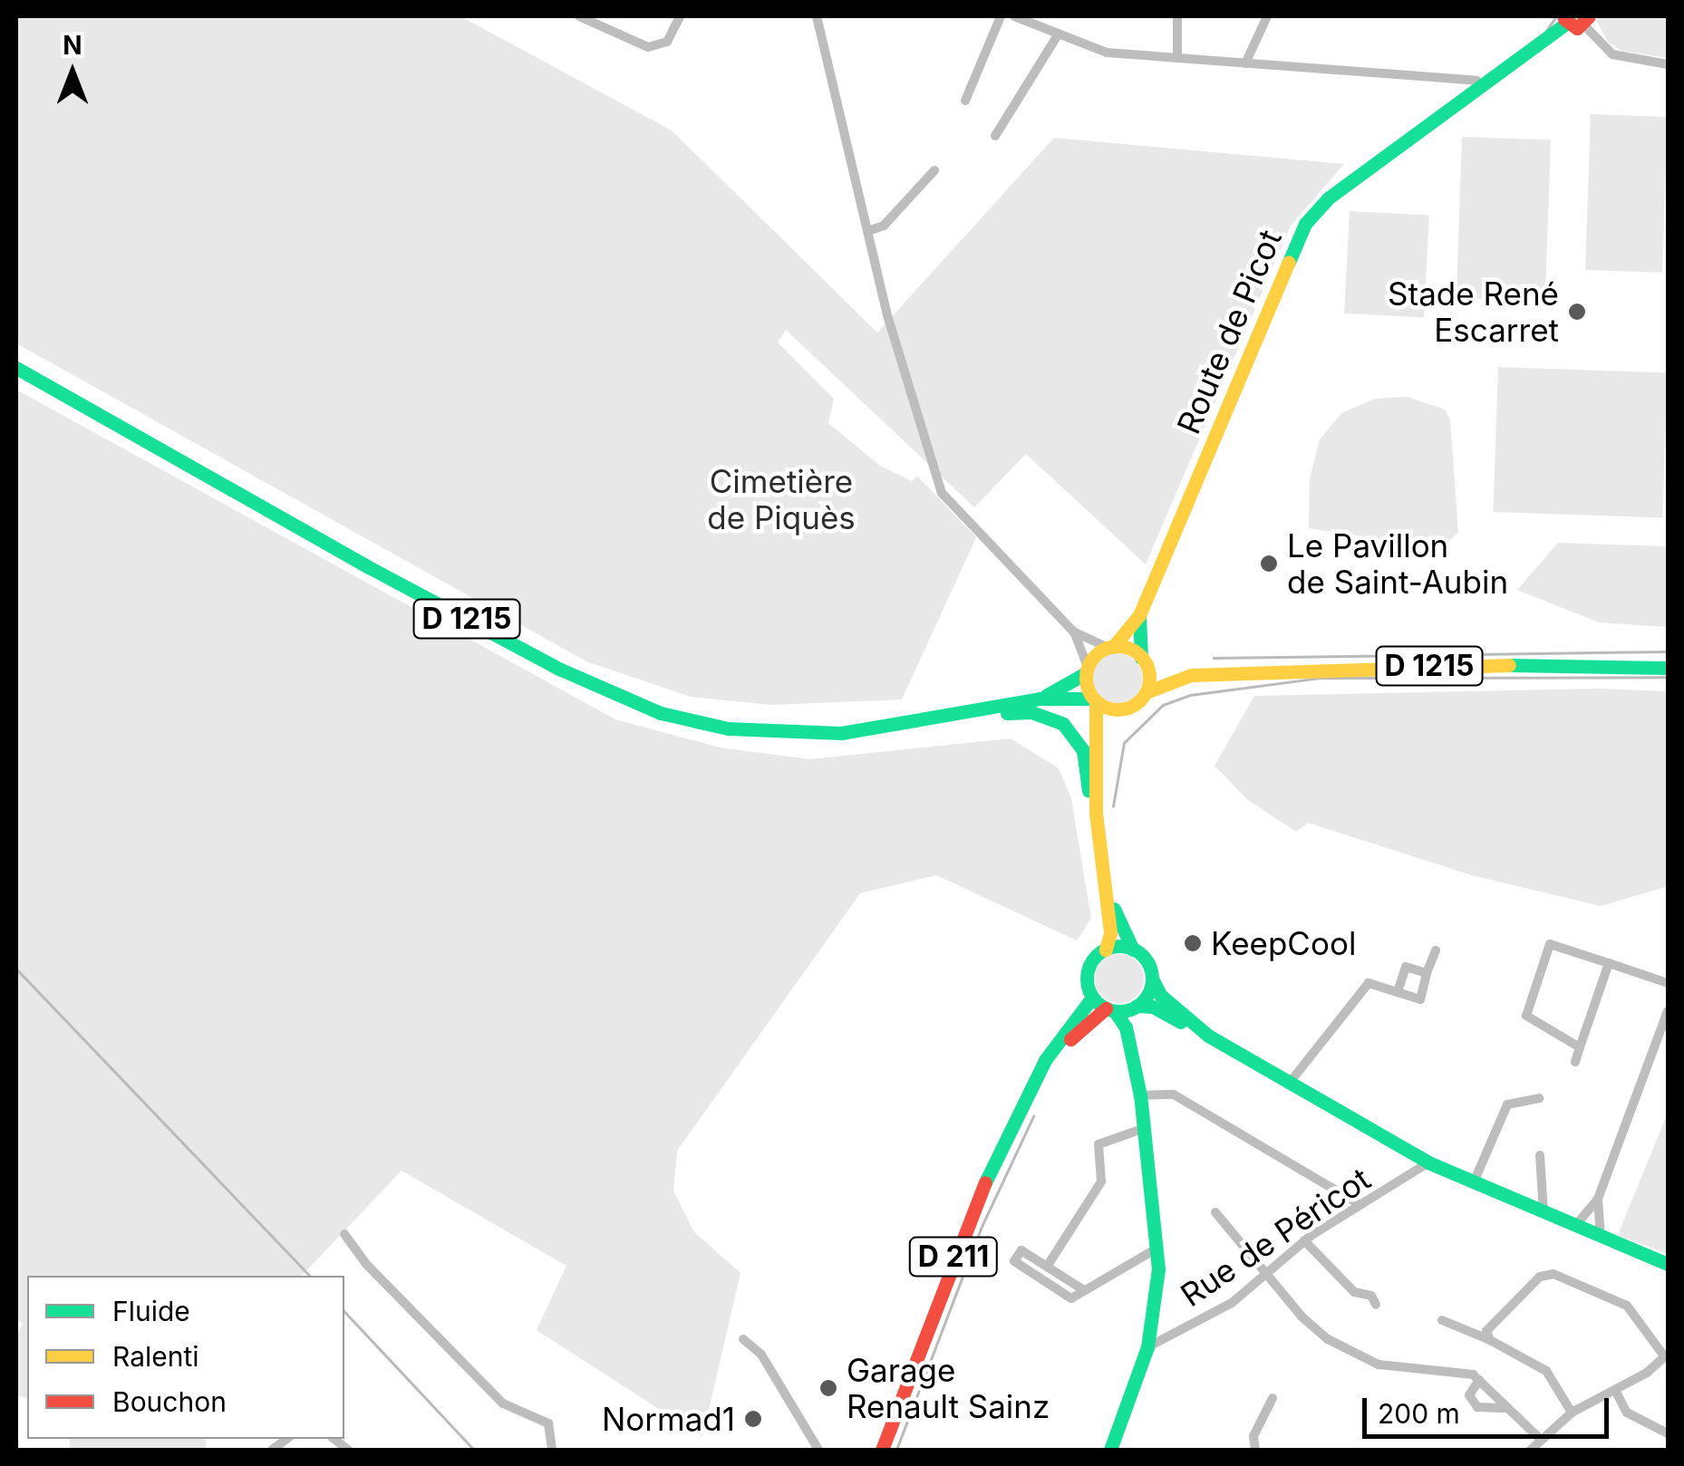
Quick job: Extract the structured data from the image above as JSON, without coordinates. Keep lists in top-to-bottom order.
{
  "streets": {
    "main road": ["Route de Picot", "D 1215", "D 211"],
    "street": ["Rue de Péricot"]
  },
  "crossings": [
    ["Route de Picot", "D 1215"]
  ],
  "parks": ["Cimetière de Piquès"],
  "places": [
    "Stade René Escarret",
    "Le Pavillon de Saint-Aubin",
    "KeepCool",
    "Garage Renault Sainz",
    "Normad1"
  ],
  "legend": ["Fluide", "Ralenti", "Bouchon"],
  "scale_bar": "200 m",
  "north": "top"
}
